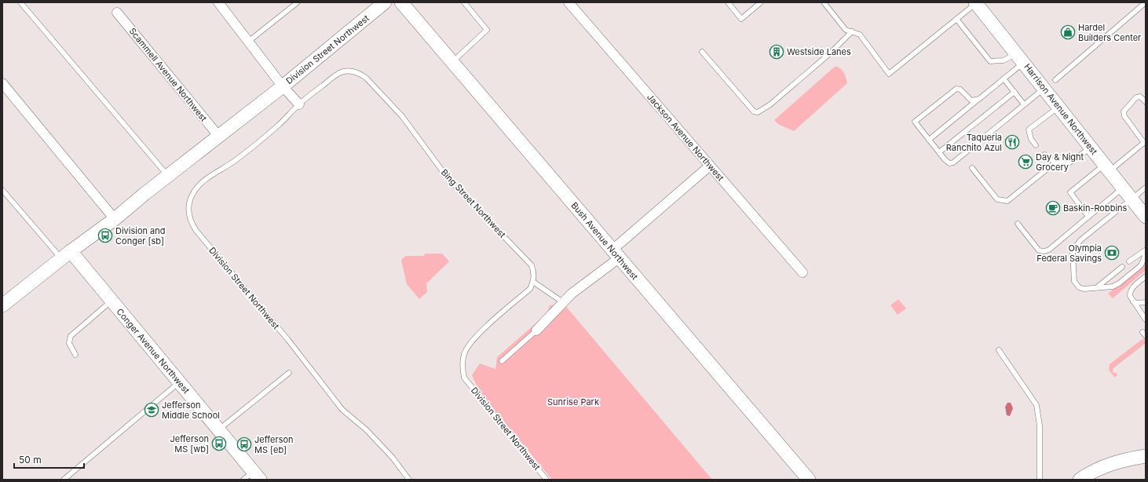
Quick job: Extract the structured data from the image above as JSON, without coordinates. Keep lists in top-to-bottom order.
{
  "streets": {
    "street": [
      "Division Street Northwest",
      "Scammell Avenue Northwest",
      "Harrison Avenue Northwest",
      "Jackson Avenue Northwest",
      "Bush Avenue Northwest",
      "Conger Avenue Northwest"
    ],
    "lane": ["Bing Street Northwest"]
  },
  "crossings": [
    ["Division Street Northwest", "Scammell Avenue Northwest"],
    ["Division Street Northwest", "Bing Street Northwest"],
    ["Division Street Northwest", "Conger Avenue Northwest"]
  ],
  "parks": ["Sunrise Park"],
  "places": {
    "shop": ["Hardel Builders Center"],
    "building": ["Westside Lanes"],
    "restaurant": ["Taqueria Ranchito Azul"],
    "supermarket": ["Day & Night Grocery"],
    "cafe": ["Baskin-Robbins"],
    "bus stop": ["Division and Conger [sb]", "Jefferson MS [wb]", "Jefferson MS [eb]"],
    "bank": ["Olympia Federal Savings"],
    "school or university": ["Jefferson Middle School"]
  },
  "scale_bar": "50 m"
}
